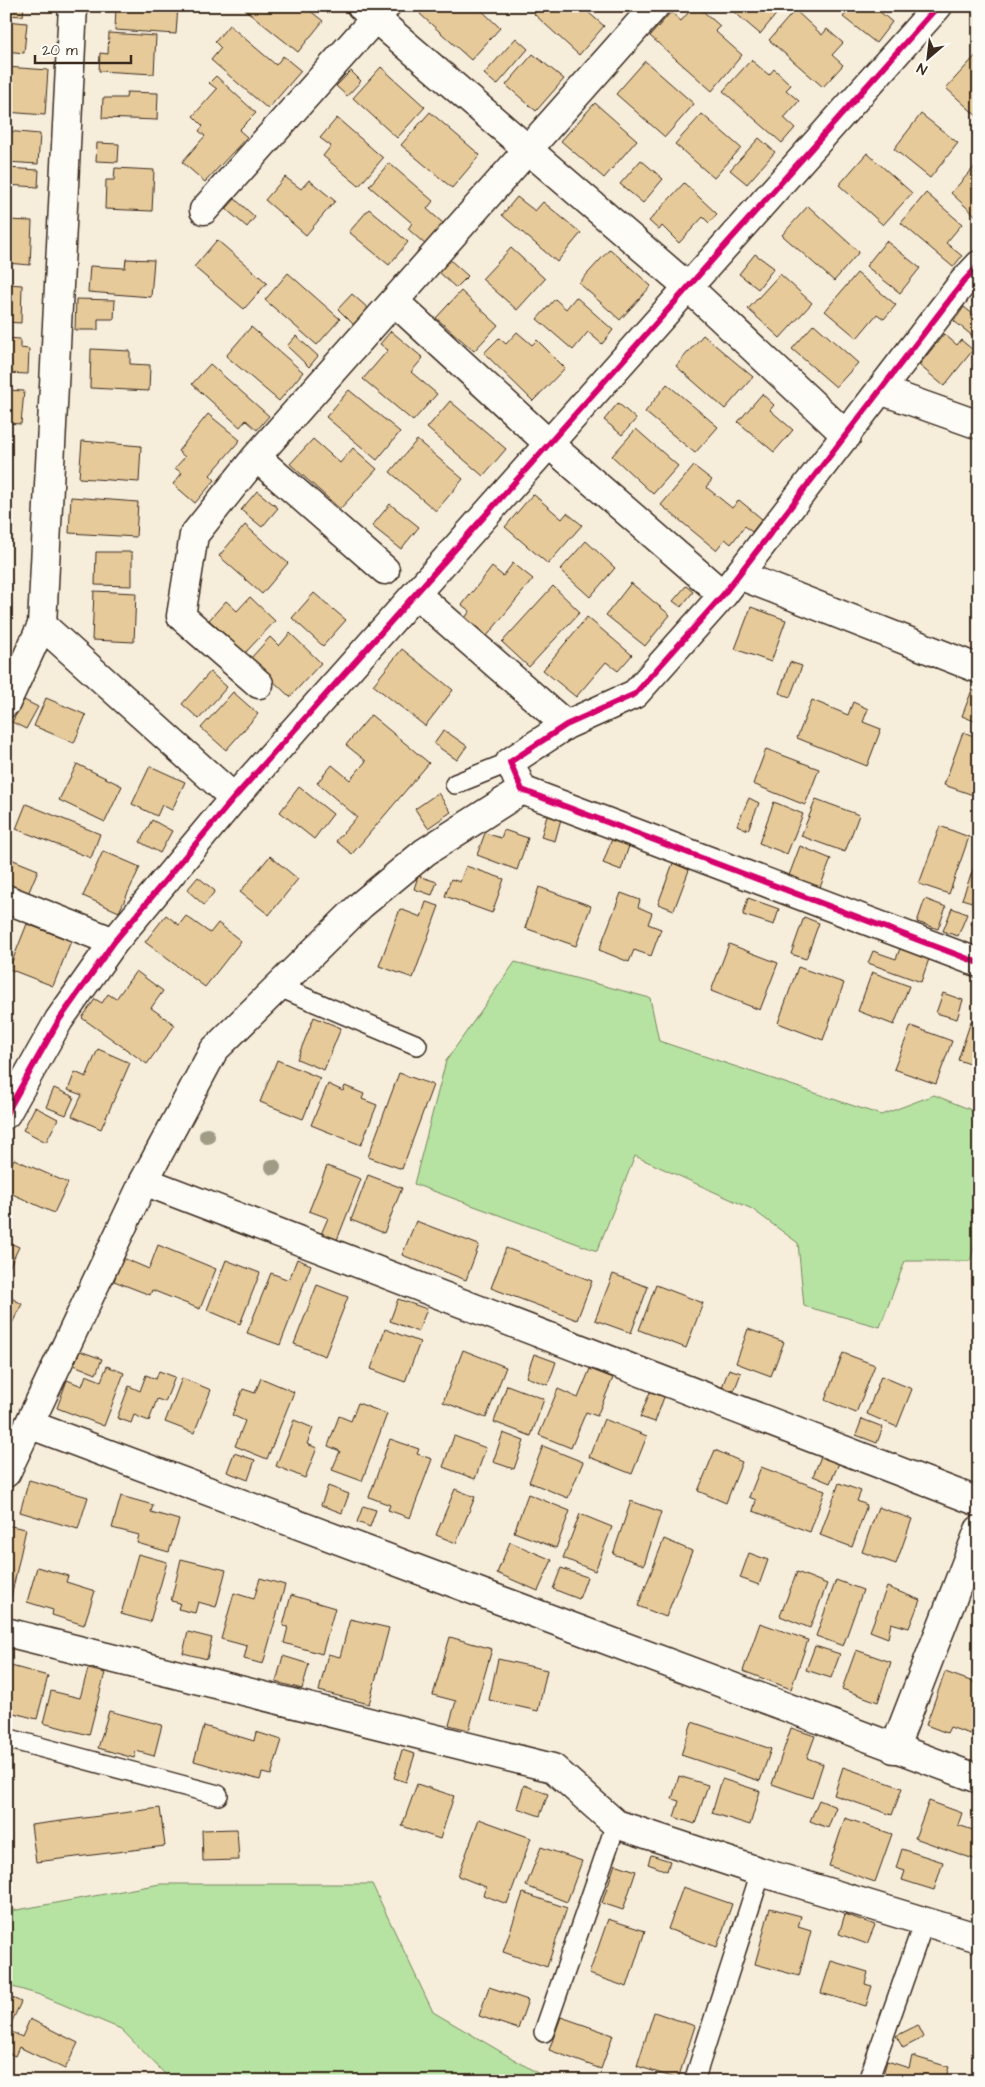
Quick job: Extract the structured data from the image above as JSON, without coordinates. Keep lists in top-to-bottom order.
{
  "scale_bar": "20 m",
  "north": "bottom left"
}
